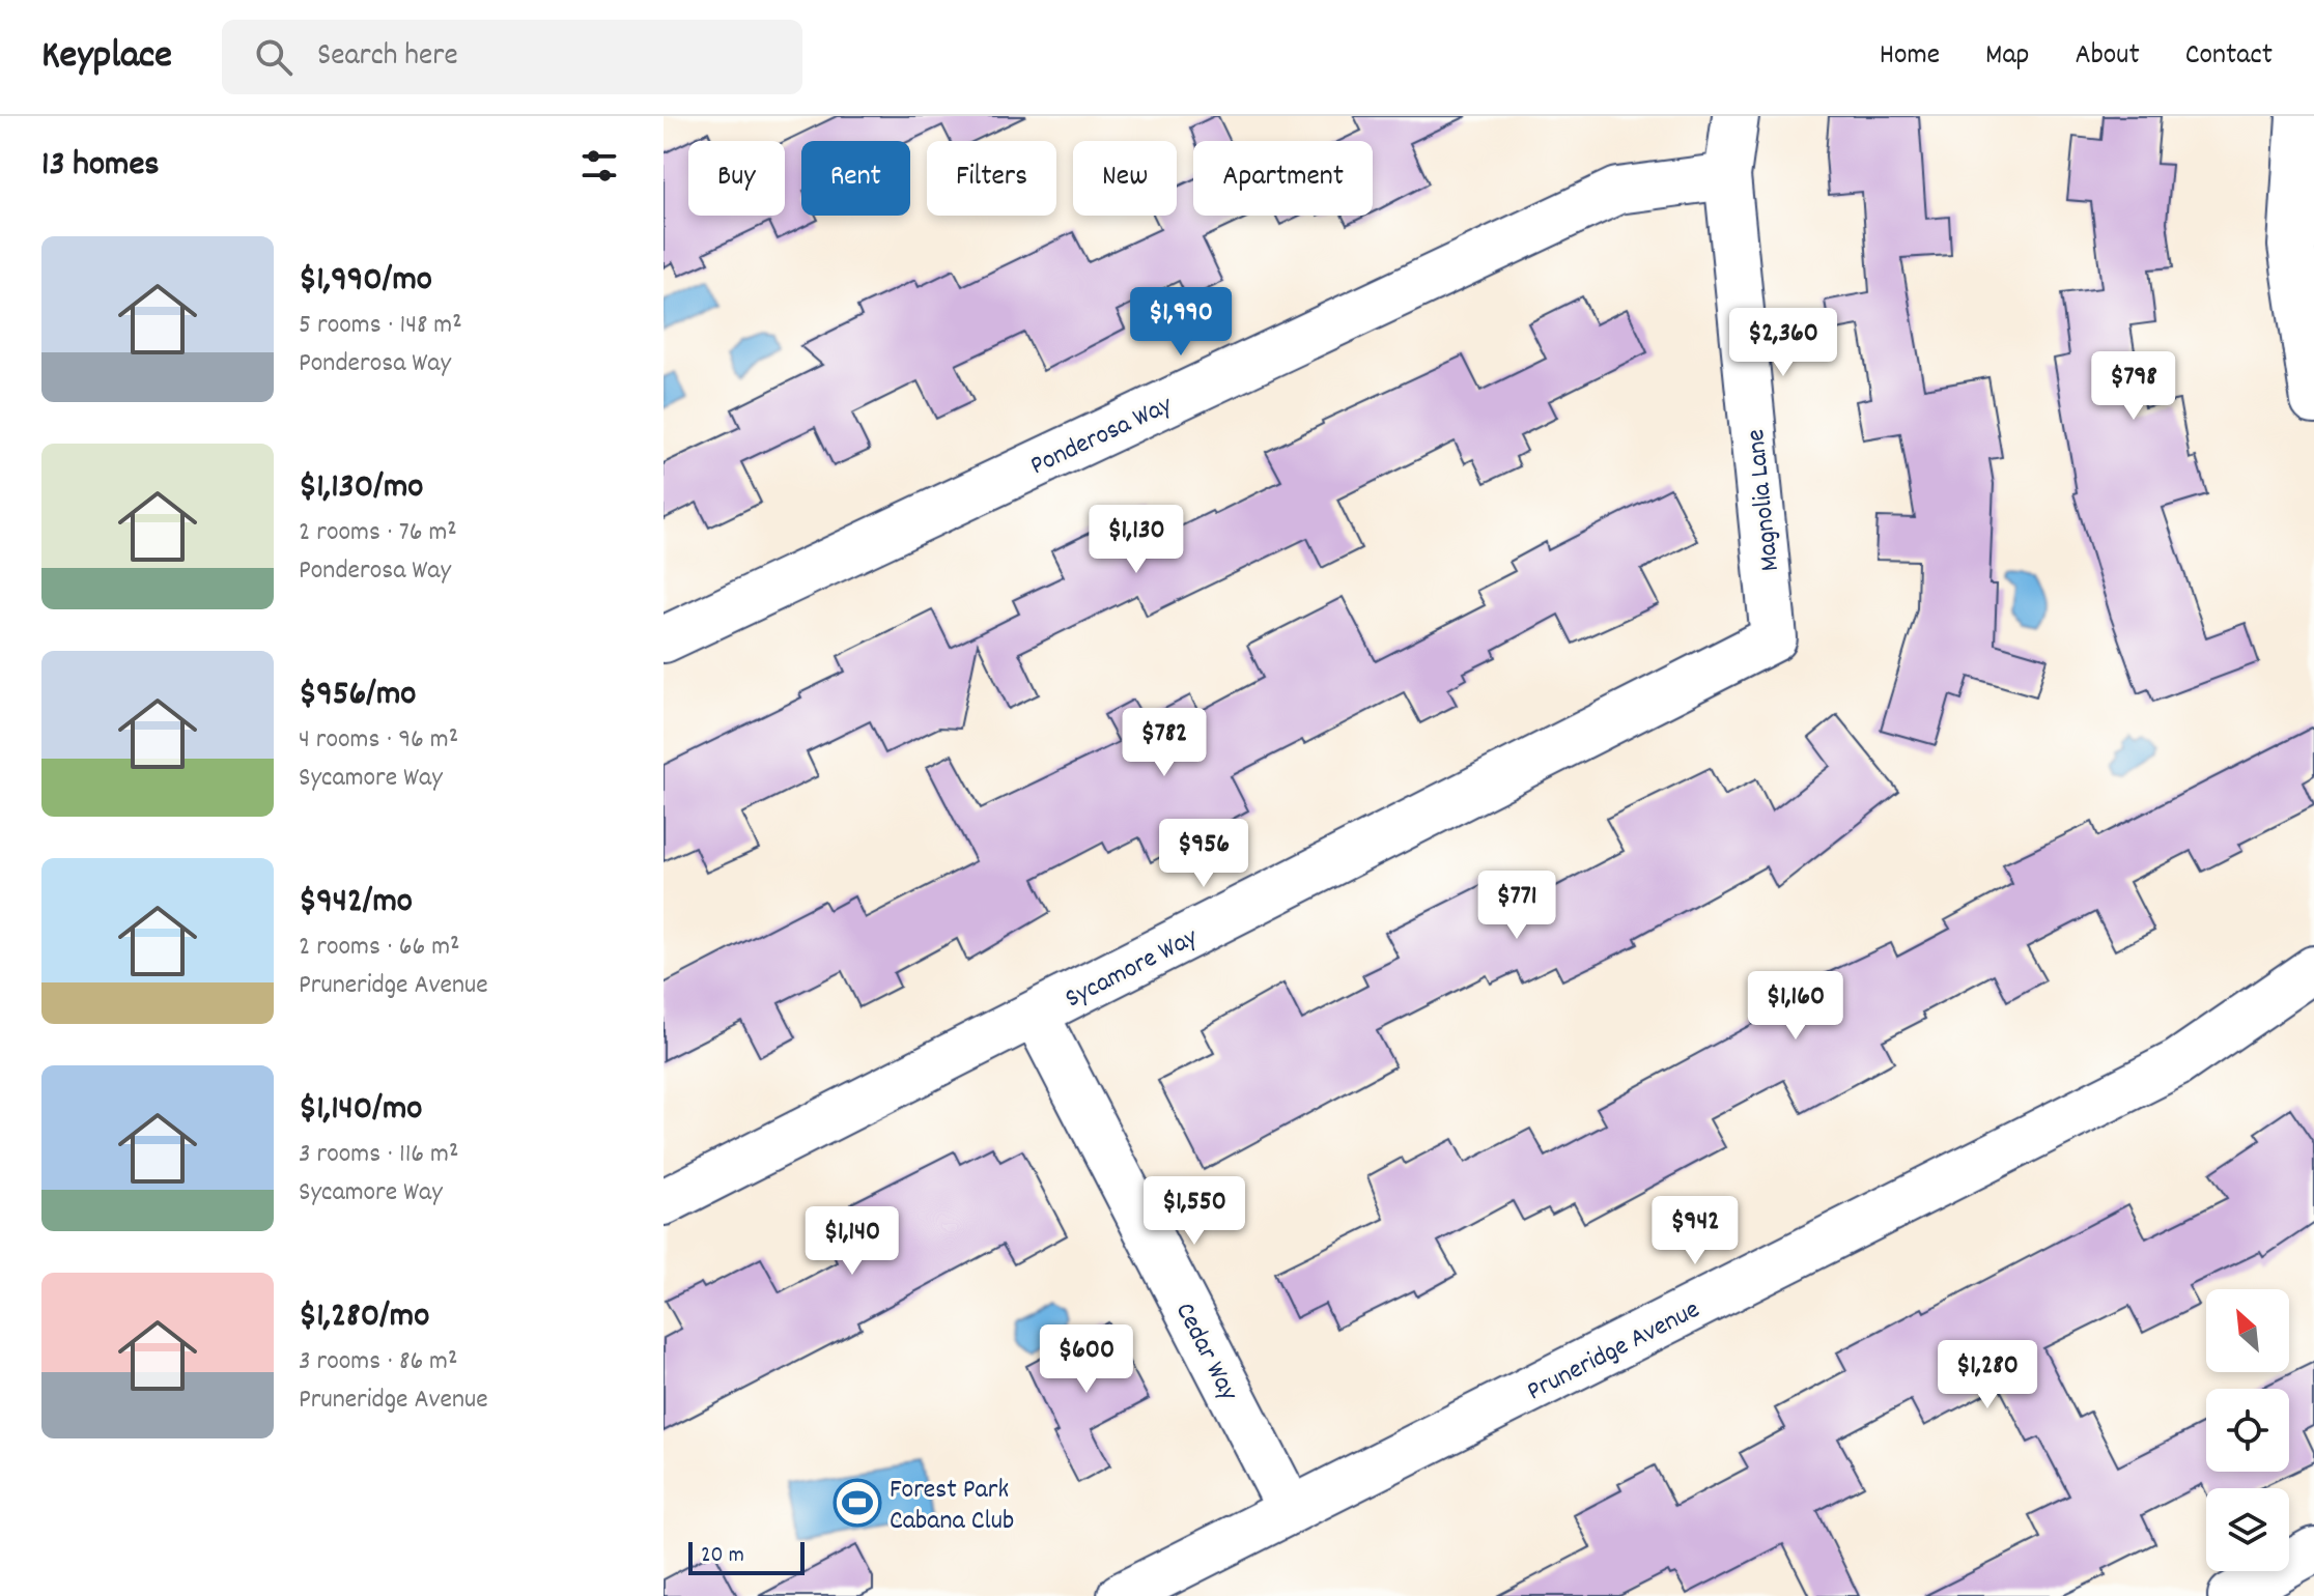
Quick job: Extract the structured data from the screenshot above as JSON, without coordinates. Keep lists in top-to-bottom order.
{
  "streets": {
    "street": [
      "Ponderosa Way",
      "Magnolia Lane",
      "Sycamore Way",
      "Pruneridge Avenue",
      "Cedar Way"
    ]
  },
  "crossings": [
    ["Ponderosa Way", "Magnolia Lane"],
    ["Magnolia Lane", "Sycamore Way"],
    ["Sycamore Way", "Cedar Way"],
    ["Pruneridge Avenue", "Cedar Way"]
  ],
  "places": {
    "sports": ["Forest Park Cabana Club"]
  },
  "scale_bar": "20 m",
  "north": "top left",
  "page": {
    "header": "Keyplace",
    "search": "Search here",
    "nav": [
      "Home",
      "Map",
      "About",
      "Contact"
    ],
    "heading": "13 homes",
    "chip": [
      "Buy",
      "Rent",
      "Filters",
      "New",
      "Apartment"
    ],
    "list": [
      {
        "name": "$1,990/mo",
        "note": "5 rooms · 148 m² · Ponderosa Way"
      },
      {
        "name": "$1,130/mo",
        "note": "2 rooms · 76 m² · Ponderosa Way"
      },
      {
        "name": "$956/mo",
        "note": "4 rooms · 96 m² · Sycamore Way"
      },
      {
        "name": "$942/mo",
        "note": "2 rooms · 66 m² · Pruneridge Avenue"
      },
      {
        "name": "$1,140/mo",
        "note": "3 rooms · 116 m² · Sycamore Way"
      },
      {
        "name": "$1,280/mo",
        "note": "3 rooms · 86 m² · Pruneridge Avenue"
      }
    ],
    "price": [
      "$1,990",
      "$2,360",
      "$798",
      "$1,130",
      "$782",
      "$956",
      "$771",
      "$1,160",
      "$1,550",
      "$942",
      "$1,140",
      "$600",
      "$1,280"
    ],
    "scale": "20 m"
  }
}
